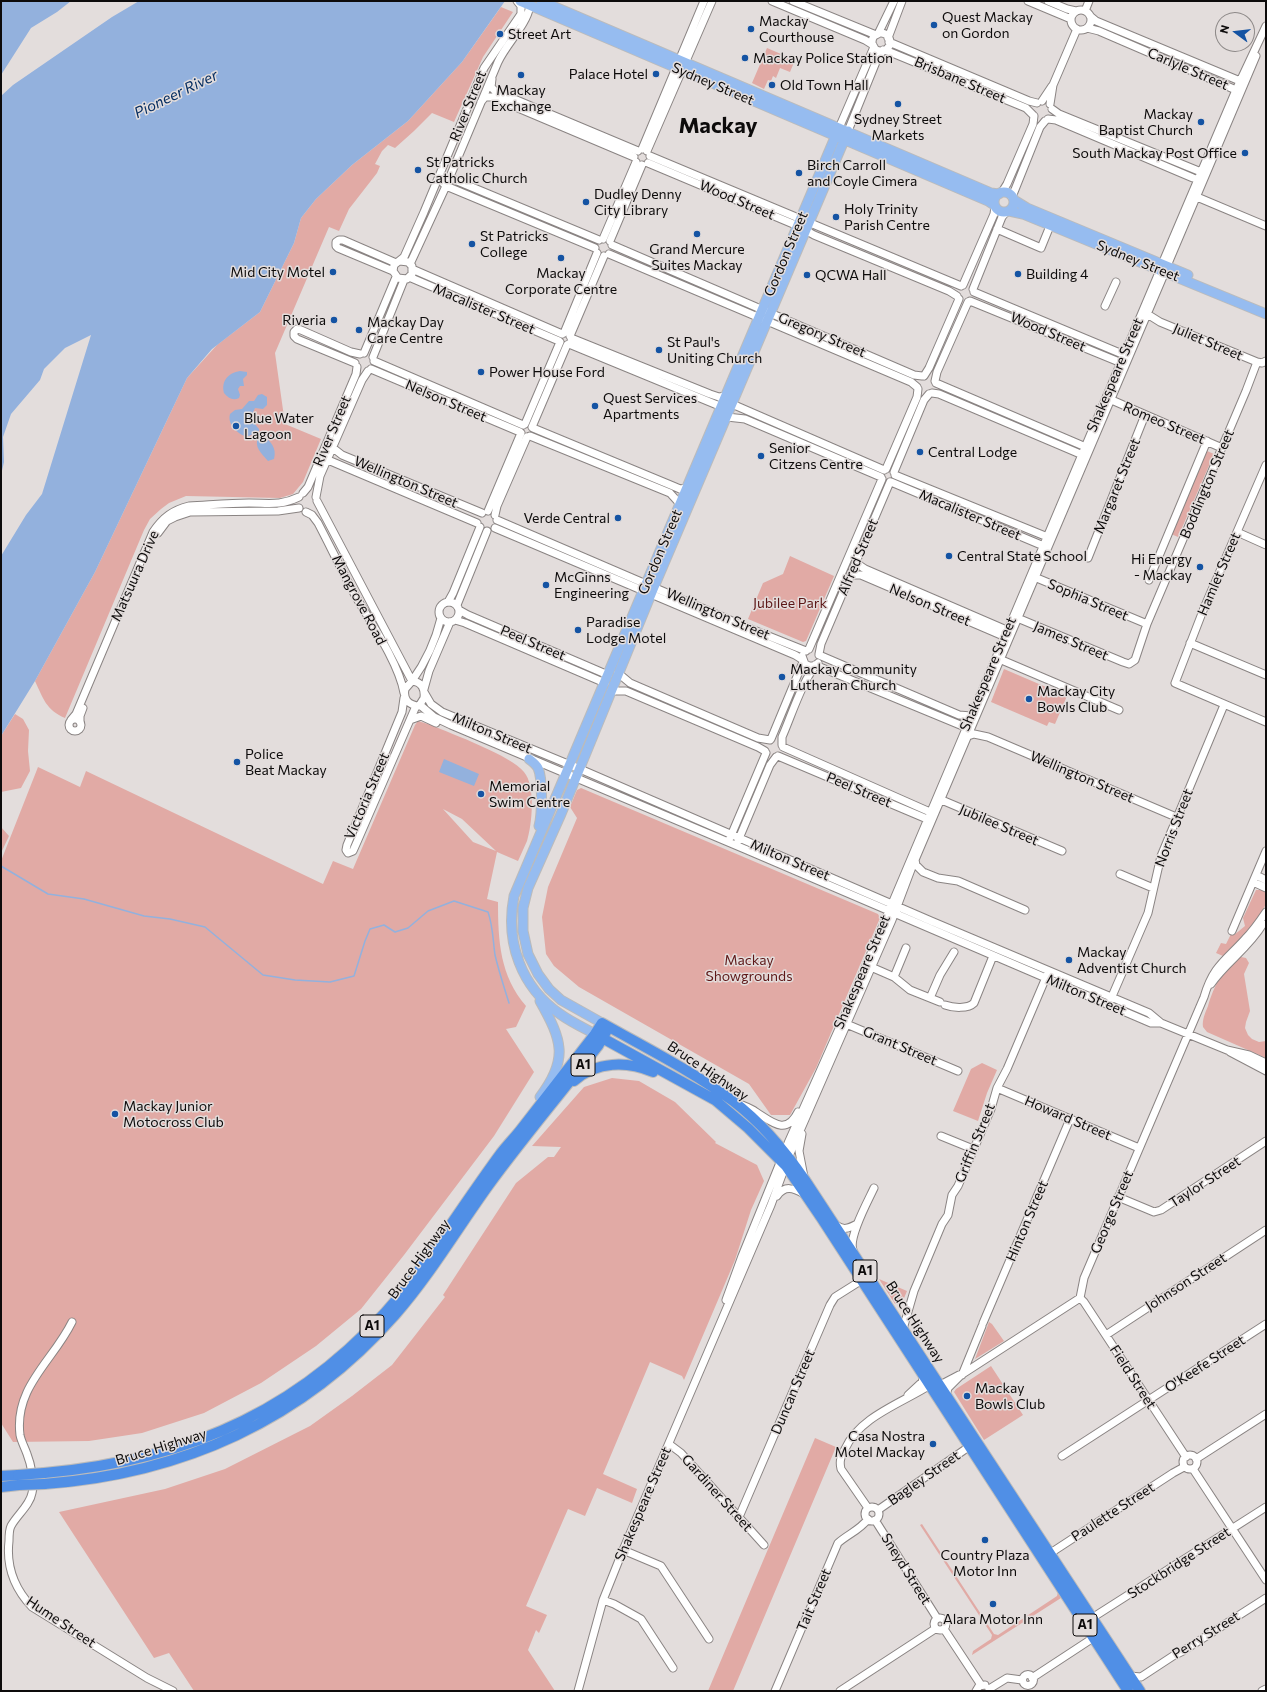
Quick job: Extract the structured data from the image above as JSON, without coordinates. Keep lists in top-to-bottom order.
{
  "streets": {
    "highway": ["A1", "Bruce Highway"],
    "main road": ["Sydney Street", "Gordon Street"],
    "street": [
      "Carlyle Street",
      "Brisbane Street",
      "River Street",
      "Wood Street",
      "Macalister Street",
      "Gregory Street",
      "Juliet Street",
      "Shakespeare Street",
      "Nelson Street",
      "Romeo Street",
      "Wellington Street",
      "Boddington Street",
      "Margaret Street",
      "Alfred Street",
      "Hamlet Street",
      "Matsuura Drive",
      "Mangrove Road",
      "Sophia Street",
      "James Street",
      "Peel Street",
      "Milton Street",
      "Victoria Street",
      "Jubilee Street",
      "Norris Street",
      "Grant Street",
      "Howard Street",
      "Griffin Street",
      "Taylor Street",
      "George Street",
      "Hinton Street",
      "Johnson Street",
      "O'Keefe Street",
      "Field Street",
      "Duncan Street",
      "Bagley Street",
      "Gardiner Street",
      "Paulette Street",
      "Stockbridge Street",
      "Sneyd Street",
      "Tait Street",
      "Hume Street",
      "Perry Street"
    ]
  },
  "crossings": [
    ["Carlyle Street", "Shakespeare Street"],
    ["Brisbane Street", "Gordon Street"],
    ["Sydney Street", "River Street"],
    ["Sydney Street", "Gordon Street"],
    ["Sydney Street", "Shakespeare Street"],
    ["River Street", "Wood Street"],
    ["River Street", "Macalister Street"],
    ["River Street", "Gregory Street"],
    ["River Street", "Nelson Street"],
    ["River Street", "Wellington Street"],
    ["River Street", "Matsuura Drive"],
    ["River Street", "Mangrove Road"],
    ["Wood Street", "Gordon Street"],
    ["Wood Street", "Shakespeare Street"],
    ["Gordon Street", "Macalister Street"],
    ["Gordon Street", "Gregory Street"],
    ["Gordon Street", "Nelson Street"],
    ["Gordon Street", "Wellington Street"],
    ["Gordon Street", "Peel Street"],
    ["Gordon Street", "Milton Street"],
    ["Gordon Street", "Bruce Highway"],
    ["Macalister Street", "Shakespeare Street"],
    ["Macalister Street", "Alfred Street"],
    ["Juliet Street", "Shakespeare Street"],
    ["Juliet Street", "Boddington Street"],
    ["Shakespeare Street", "Nelson Street"],
    ["Shakespeare Street", "Romeo Street"],
    ["Shakespeare Street", "Wellington Street"],
    ["Shakespeare Street", "Sophia Street"],
    ["Shakespeare Street", "James Street"],
    ["Shakespeare Street", "Peel Street"],
    ["Shakespeare Street", "Milton Street"],
    ["Shakespeare Street", "Jubilee Street"],
    ["Shakespeare Street", "Grant Street"],
    ["Shakespeare Street", "Bruce Highway"],
    ["Shakespeare Street", "Gardiner Street"],
    ["Nelson Street", "Alfred Street"],
    ["Romeo Street", "Boddington Street"],
    ["Romeo Street", "Margaret Street"],
    ["Wellington Street", "Alfred Street"],
    ["Wellington Street", "Norris Street"],
    ["Boddington Street", "Sophia Street"],
    ["Boddington Street", "James Street"],
    ["Hamlet Street", "Norris Street"],
    ["Matsuura Drive", "Mangrove Road"],
    ["Mangrove Road", "Milton Street"],
    ["Mangrove Road", "Victoria Street"],
    ["Milton Street", "Victoria Street"],
    ["Milton Street", "Norris Street"],
    ["Milton Street", "Griffin Street"],
    ["Milton Street", "George Street"],
    ["A1", "Bruce Highway"],
    ["Bruce Highway", "Griffin Street"],
    ["Bruce Highway", "Duncan Street"],
    ["Bruce Highway", "Bagley Street"],
    ["Bruce Highway", "Paulette Street"],
    ["Bruce Highway", "Stockbridge Street"],
    ["Bruce Highway", "Perry Street"],
    ["Howard Street", "Griffin Street"],
    ["Howard Street", "George Street"],
    ["Howard Street", "Hinton Street"],
    ["Taylor Street", "George Street"],
    ["George Street", "Field Street"],
    ["Johnson Street", "Field Street"],
    ["O'Keefe Street", "Field Street"],
    ["Field Street", "Paulette Street"],
    ["Duncan Street", "Gardiner Street"],
    ["Bagley Street", "Sneyd Street"],
    ["Bagley Street", "Tait Street"],
    ["Sneyd Street", "Tait Street"]
  ],
  "districts": ["Mackay"],
  "water": ["Pioneer River"],
  "parks": ["Jubilee Park", "Mackay Showgrounds"],
  "places": [
    "Quest Mackay on Gordon",
    "Mackay Courthouse",
    "Street Art",
    "Mackay Police Station",
    "Palace Hotel",
    "Mackay Exchange",
    "Old Town Hall",
    "Sydney Street Markets",
    "Mackay Baptist Church",
    "South Mackay Post Office",
    "St Patricks Catholic Church",
    "Birch Carroll and Coyle Cimera",
    "Dudley Denny City Library",
    "Holy Trinity Parish Centre",
    "Grand Mercure Suites Mackay",
    "St Patricks College",
    "Mackay Corporate Centre",
    "Mid City Motel",
    "Building 4",
    "QCWA Hall",
    "Riveria",
    "Mackay Day Care Centre",
    "St Paul's Uniting Church",
    "Power House Ford",
    "Quest Services Apartments",
    "Blue Water Lagoon",
    "Central Lodge",
    "Senior Citzens Centre",
    "Verde Central",
    "Central State School",
    "Hi Energy - Mackay",
    "McGinns Engineering",
    "Paradise Lodge Motel",
    "Mackay Community Lutheran Church",
    "Mackay City Bowls Club",
    "Police Beat Mackay",
    "Memorial Swim Centre",
    "Mackay Adventist Church",
    "Mackay Junior Motocross Club",
    "Mackay Bowls Club",
    "Casa Nostra Motel Mackay",
    "Country Plaza Motor Inn",
    "Alara Motor Inn"
  ],
  "north": "left"
}
